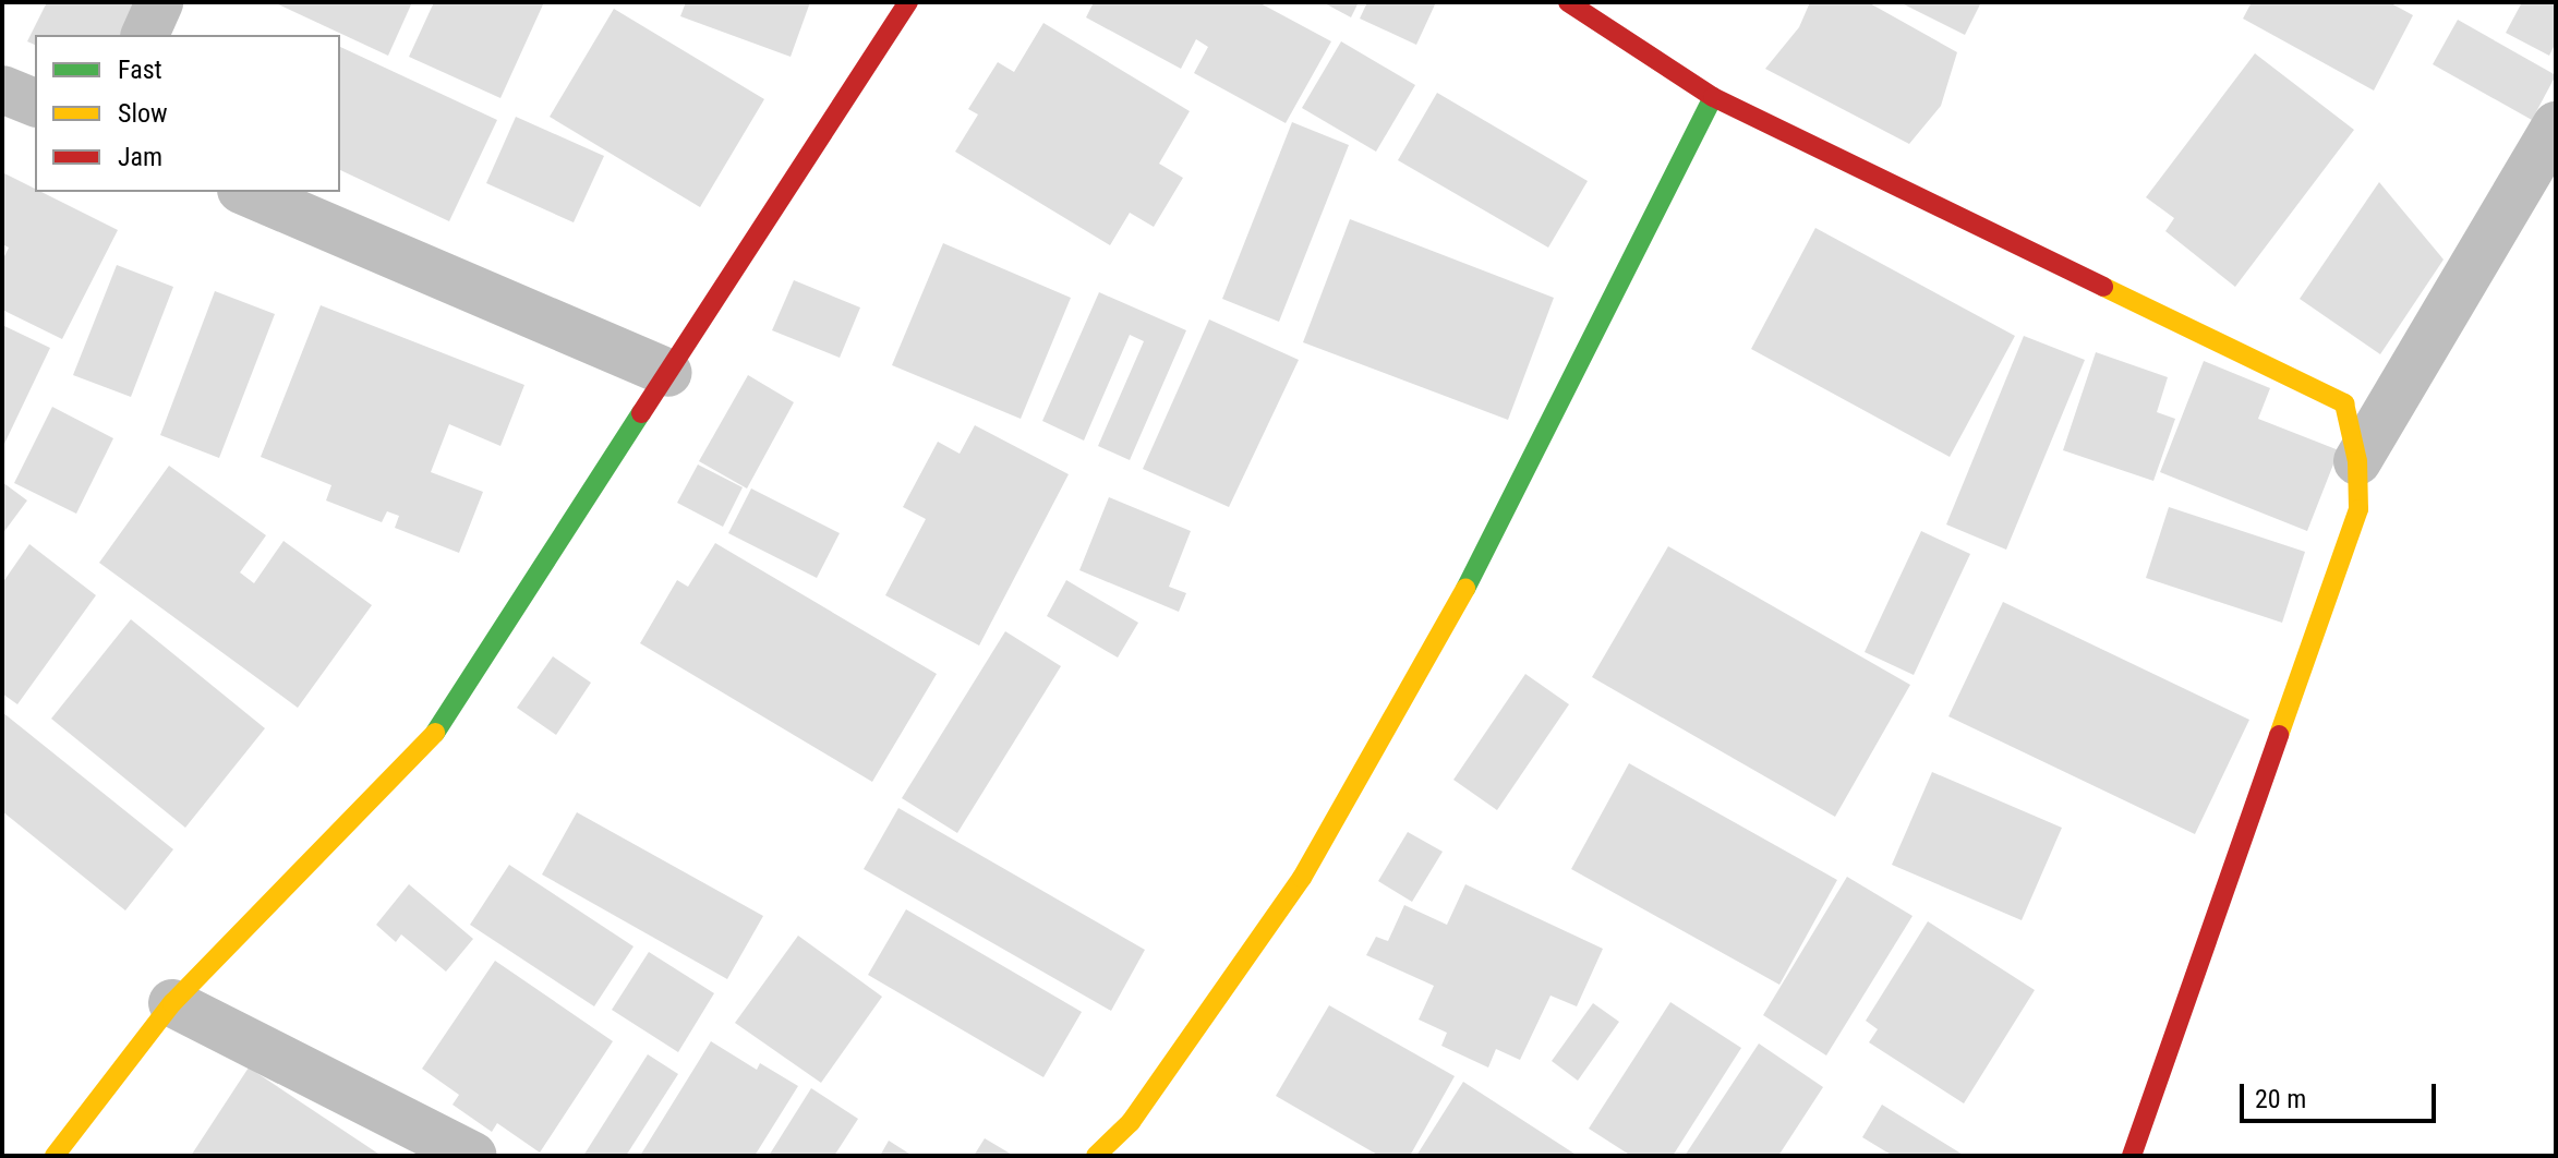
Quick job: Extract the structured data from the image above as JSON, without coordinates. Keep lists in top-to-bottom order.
{
  "legend": ["Fast", "Slow", "Jam"],
  "scale_bar": "20 m"
}
